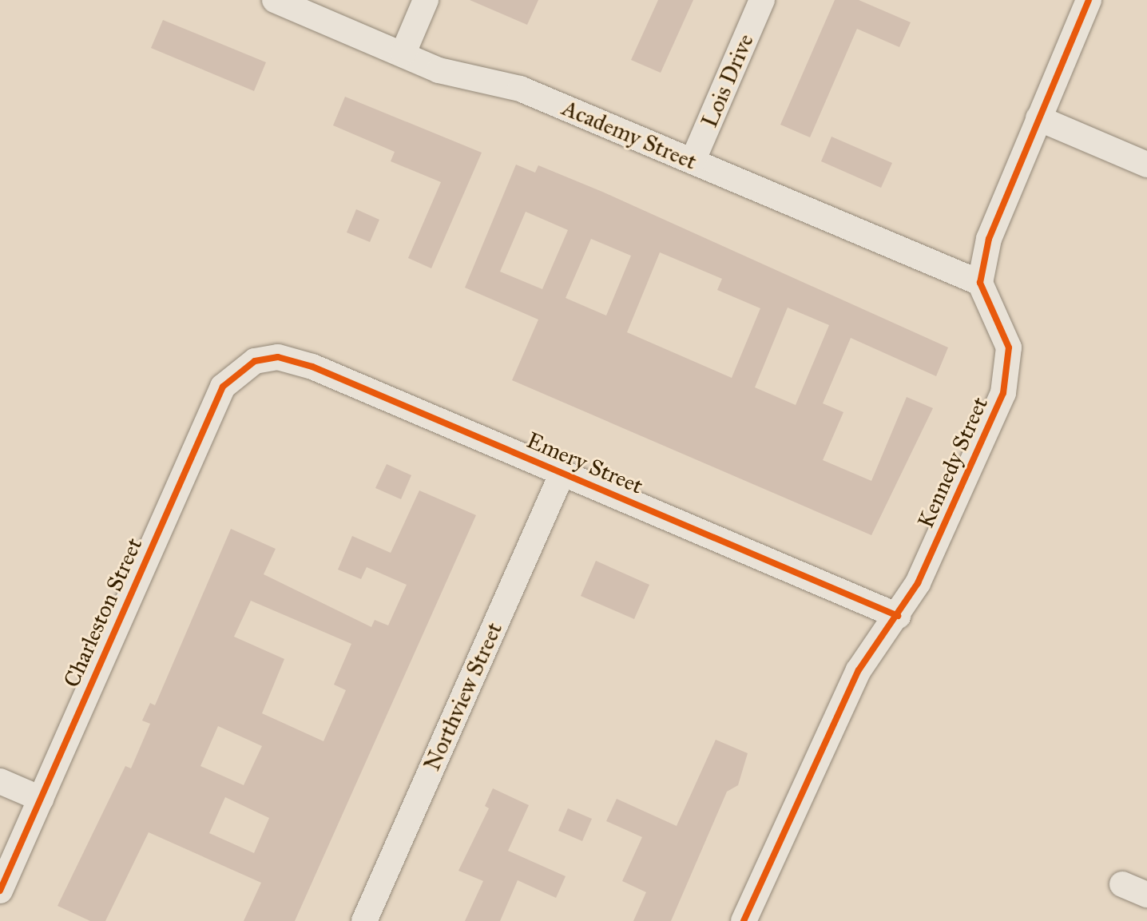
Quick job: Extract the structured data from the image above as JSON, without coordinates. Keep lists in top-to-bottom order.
{
  "streets": {
    "street": [
      "Lois Drive",
      "Academy Street",
      "Kennedy Street",
      "Emery Street",
      "Charleston Street",
      "Northview Street"
    ]
  },
  "crossings": [
    ["Lois Drive", "Academy Street"],
    ["Academy Street", "Kennedy Street"],
    ["Kennedy Street", "Emery Street"],
    ["Emery Street", "Charleston Street"],
    ["Emery Street", "Northview Street"]
  ]
}
